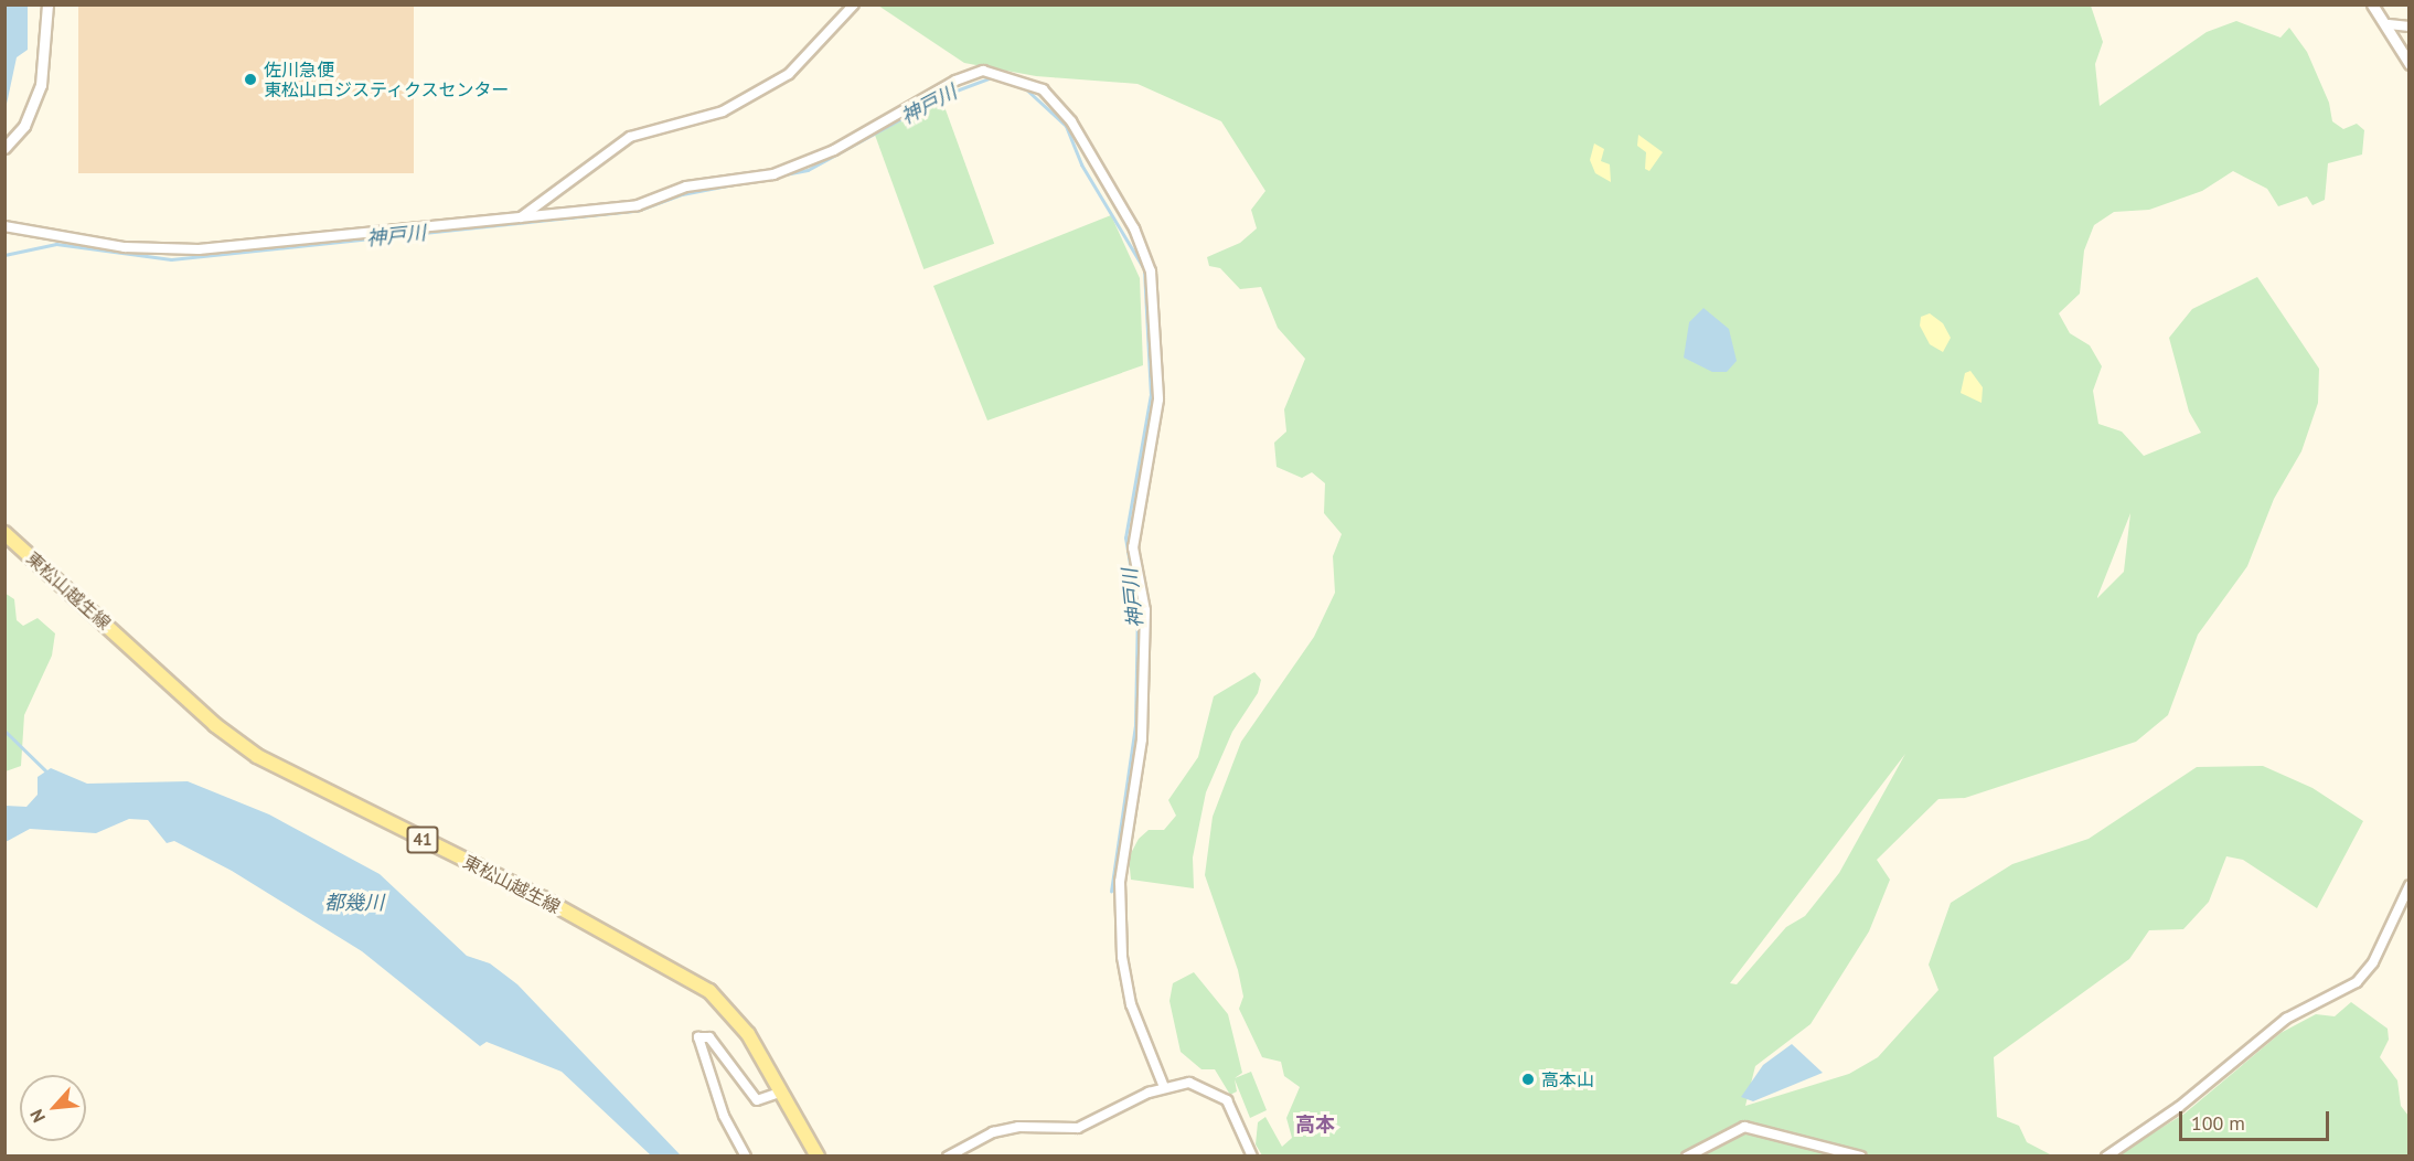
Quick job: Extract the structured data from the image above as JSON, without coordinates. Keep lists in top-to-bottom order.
{
  "streets": {
    "main road": ["東松山越生線", "41"]
  },
  "districts": ["高本"],
  "water": ["神戸川", "都幾川"],
  "places": ["佐川急便 東松山ロジスティクスセンター", "高本山"],
  "scale_bar": "100 m",
  "north": "bottom left"
}
